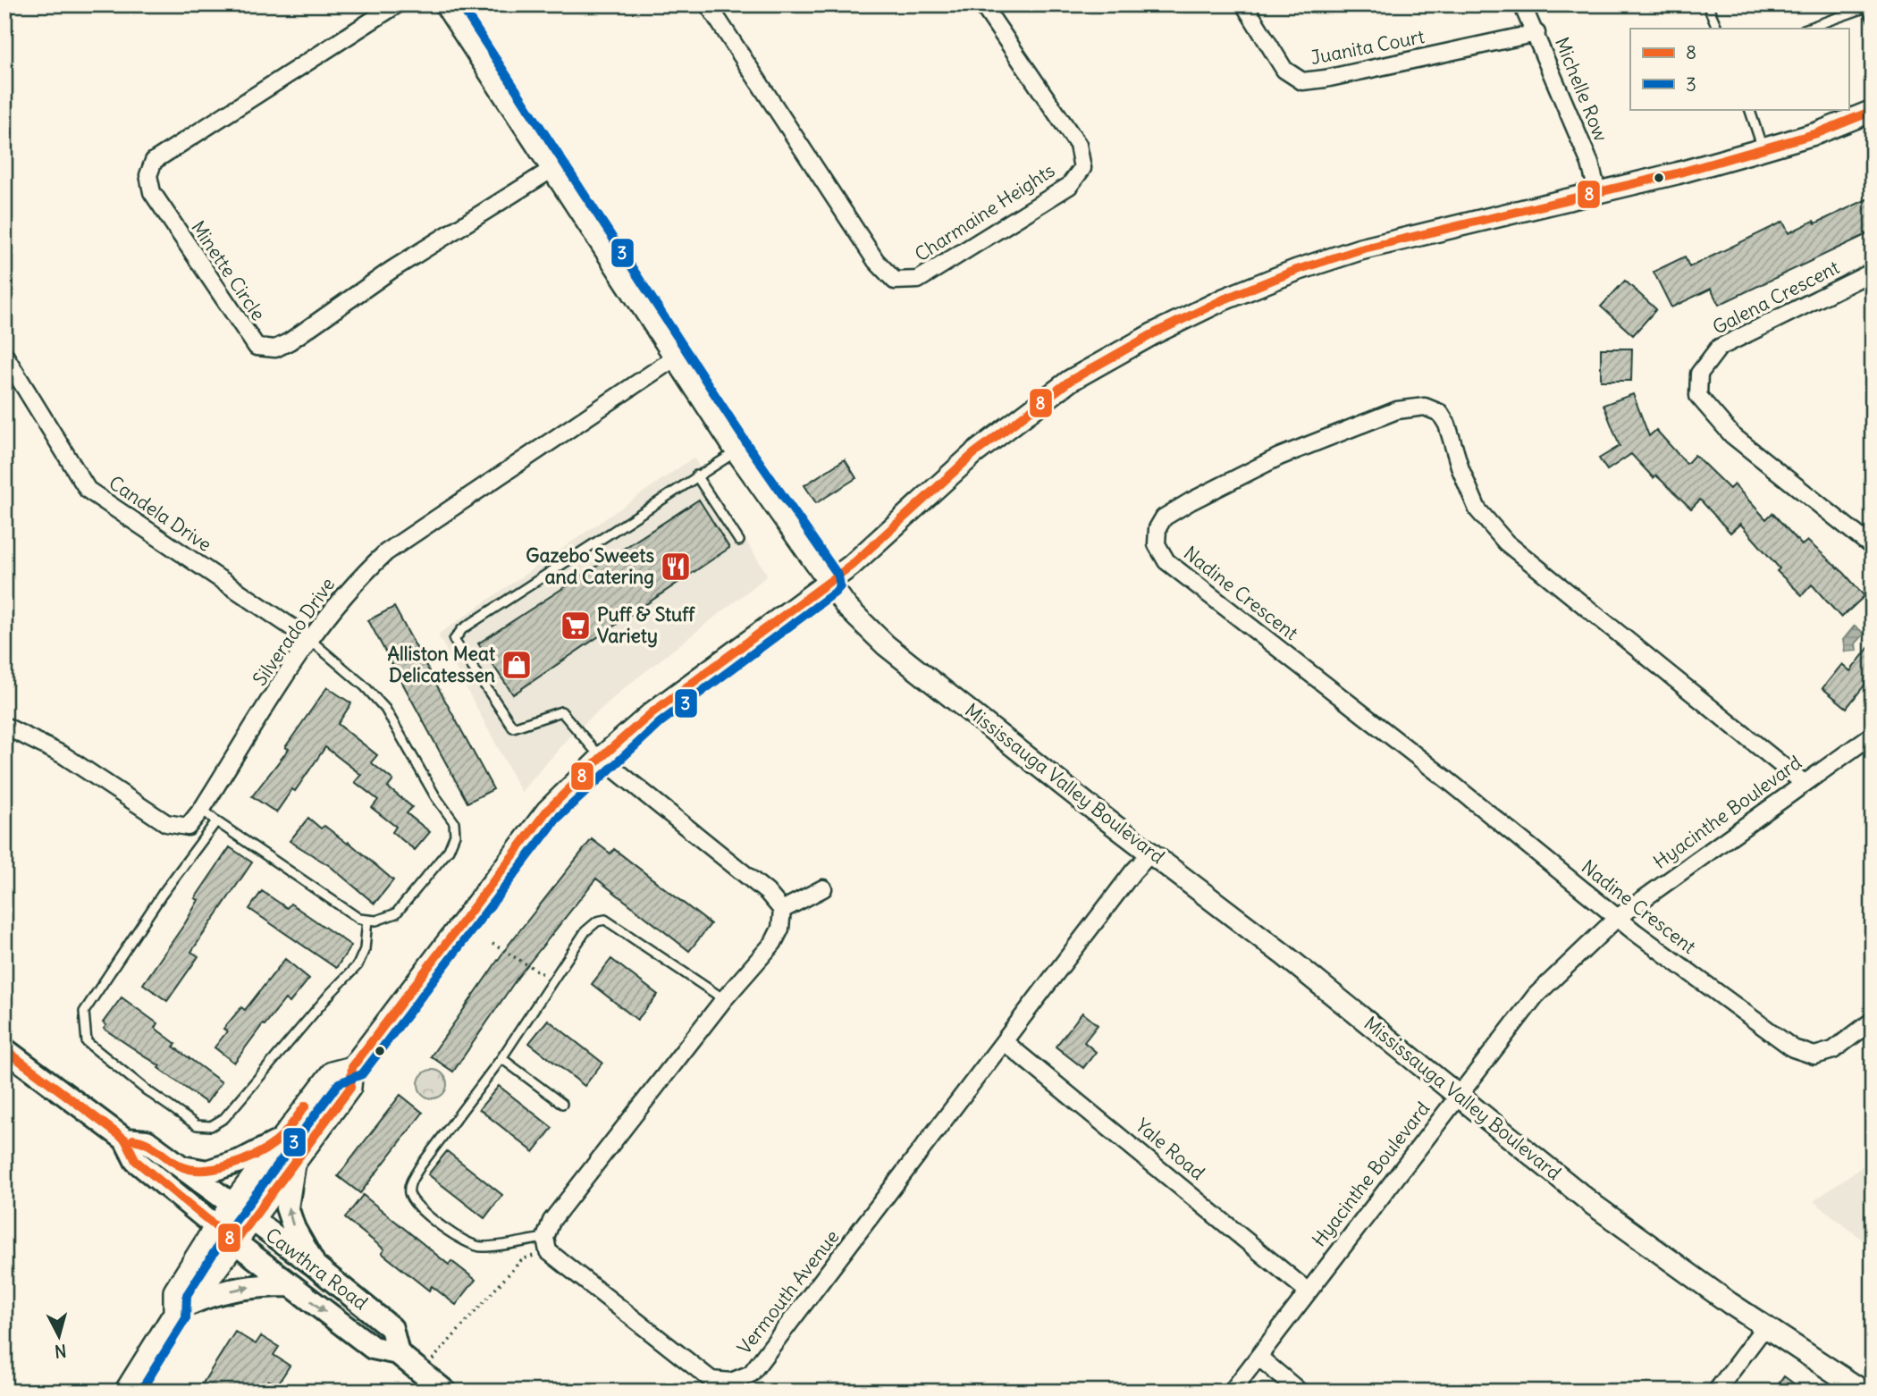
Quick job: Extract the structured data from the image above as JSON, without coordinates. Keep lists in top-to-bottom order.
{
  "streets": {
    "main road": ["Cawthra Road"],
    "street": [
      "Juanita Court",
      "Michelle Row",
      "Charmaine Heights",
      "Minette Circle",
      "Galena Crescent",
      "Candela Drive",
      "Nadine Crescent",
      "Silverado Drive",
      "Mississauga Valley Boulevard",
      "Hyacinthe Boulevard",
      "Yale Road",
      "Vermouth Avenue"
    ]
  },
  "crossings": [
    ["Juanita Court", "Michelle Row"],
    ["Minette Circle", "Mississauga Valley Boulevard"],
    ["Candela Drive", "Silverado Drive"],
    ["Nadine Crescent", "Hyacinthe Boulevard"],
    ["Silverado Drive", "Mississauga Valley Boulevard"],
    ["Mississauga Valley Boulevard", "Hyacinthe Boulevard"],
    ["Mississauga Valley Boulevard", "Vermouth Avenue"],
    ["Hyacinthe Boulevard", "Yale Road"],
    ["Yale Road", "Vermouth Avenue"]
  ],
  "places": {
    "restaurant": ["Gazebo Sweets and Catering"],
    "supermarket": ["Puff & Stuff Variety"],
    "shop": ["Alliston Meat Delicatessen"]
  },
  "lines": ["transit line 3", "transit line 8"],
  "legend": ["8", "3"],
  "north": "bottom"
}
